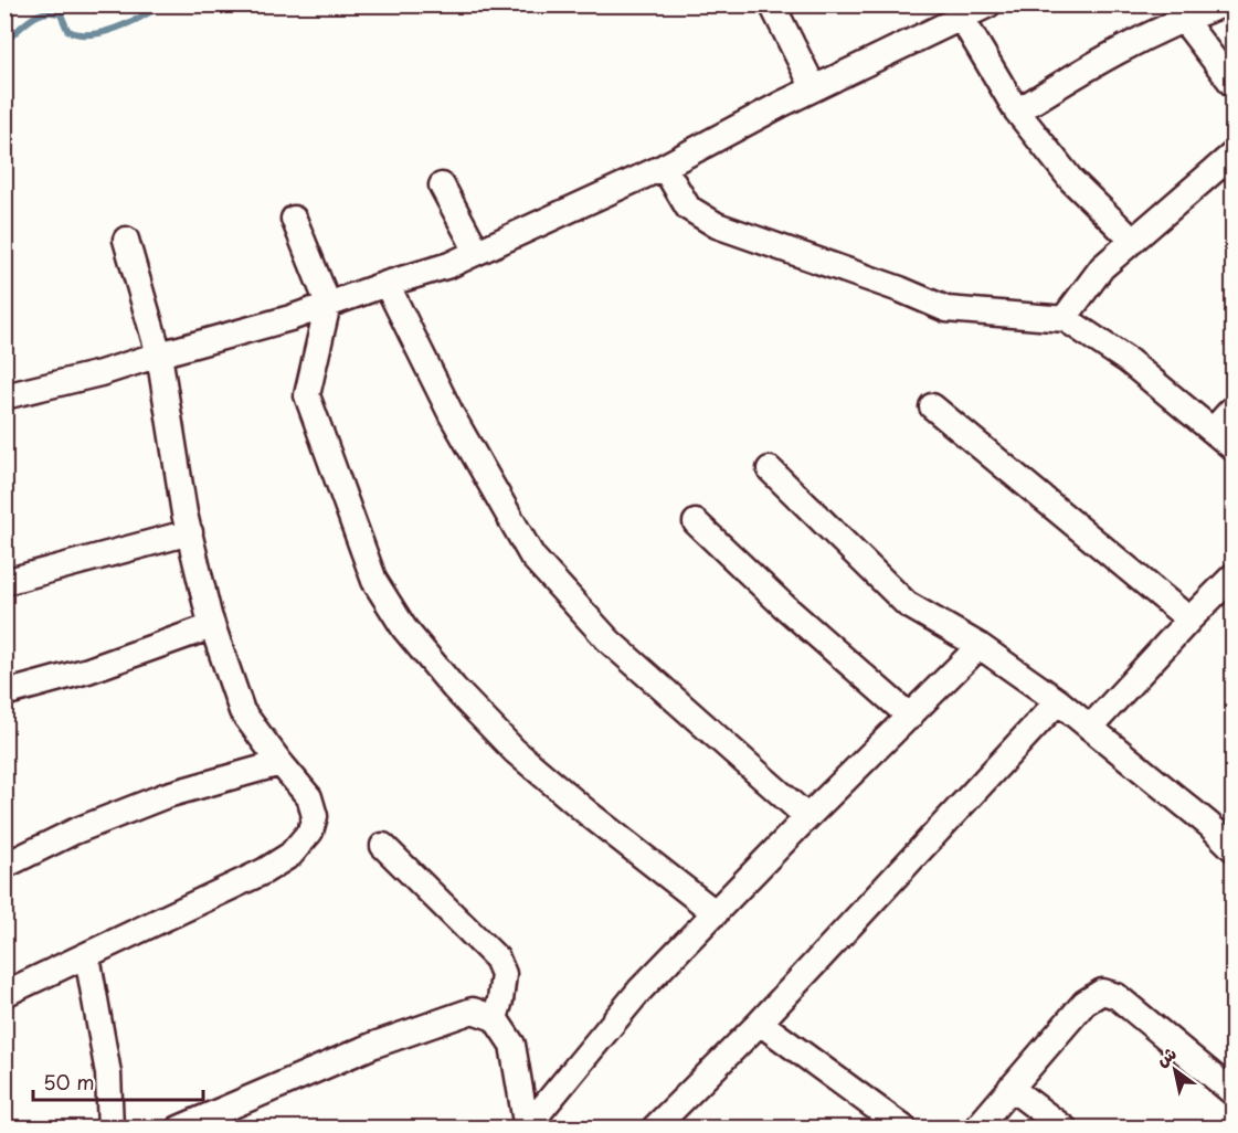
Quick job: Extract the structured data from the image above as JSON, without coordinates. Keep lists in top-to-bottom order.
{
  "scale_bar": "50 m",
  "north": "top left"
}
